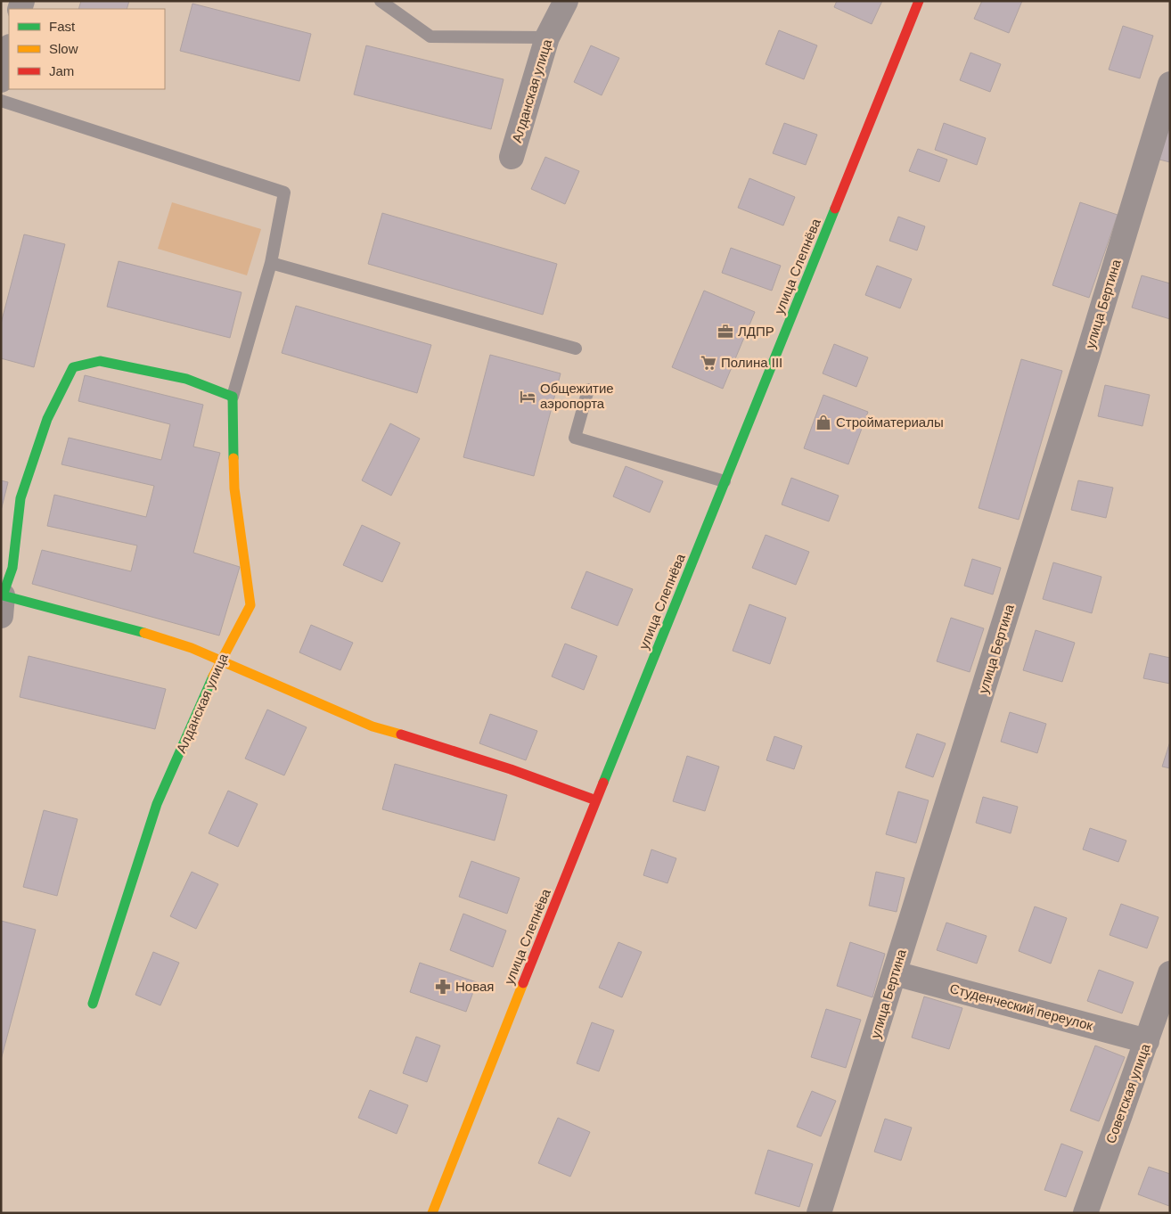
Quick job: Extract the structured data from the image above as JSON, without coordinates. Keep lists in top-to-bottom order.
{
  "streets": {
    "street": [
      "Алданская улица",
      "улица Слепнёва",
      "улица Бертина",
      "Студенческий переулок",
      "Советская улица"
    ]
  },
  "crossings": [
    ["улица Бертина", "Студенческий переулок"],
    ["Студенческий переулок", "Советская улица"]
  ],
  "places": {
    "office": ["ЛДПР"],
    "supermarket": ["Полина III"],
    "hotel": ["Общежитие аэропорта"],
    "shop": ["Стройматериалы"],
    "pharmacy": ["Новая"]
  },
  "legend": ["Fast", "Slow", "Jam"]
}
